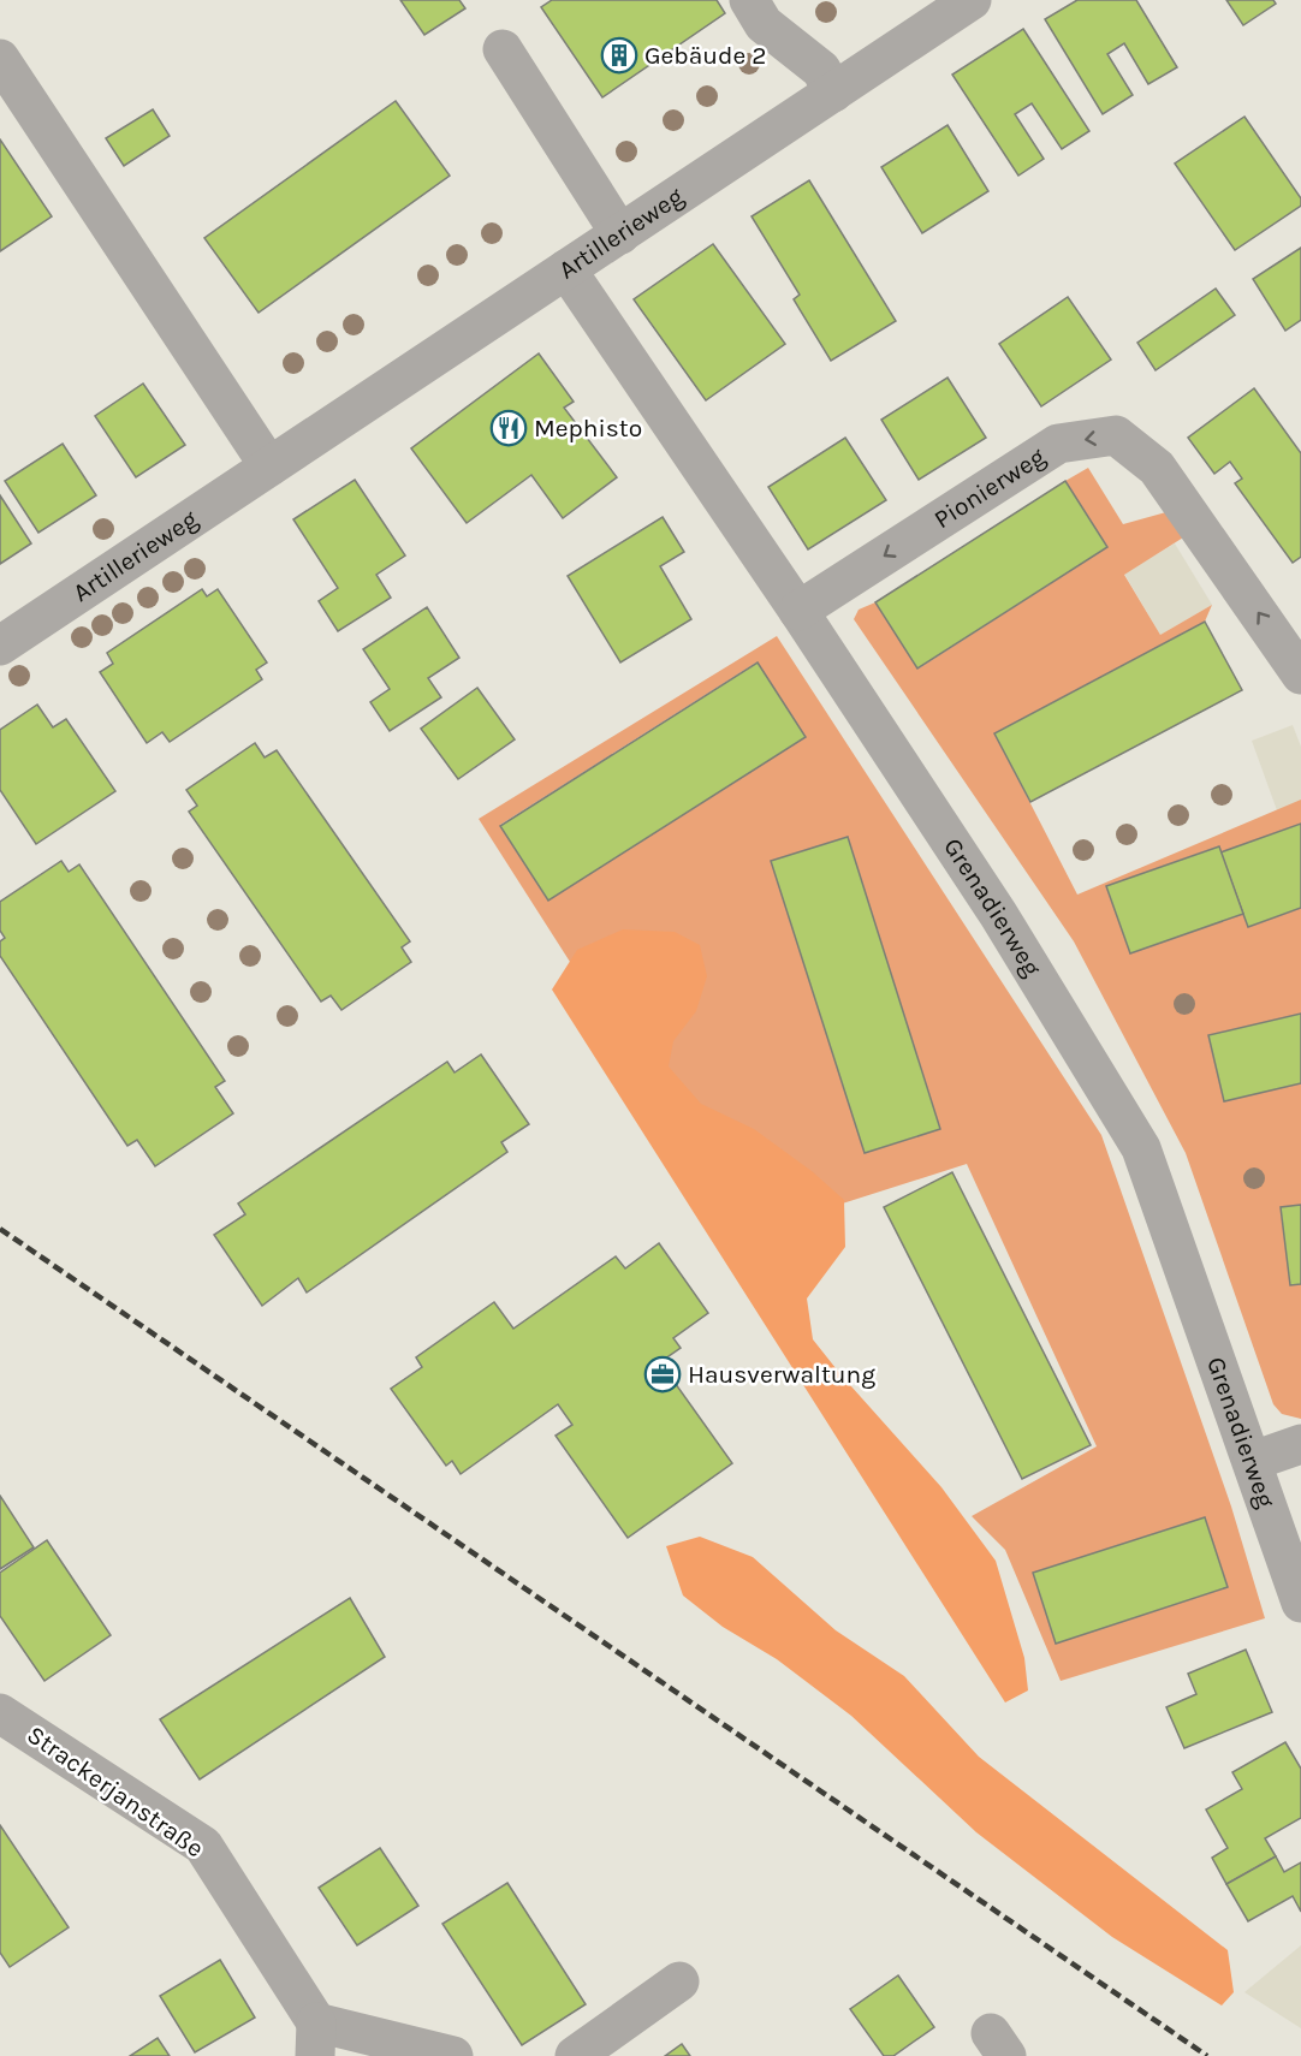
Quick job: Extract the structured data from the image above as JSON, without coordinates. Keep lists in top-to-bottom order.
{
  "streets": {
    "street": [
      "Artillerieweg",
      "Pionierweg",
      "Grenadierweg",
      "Strackerjanstraße"
    ]
  },
  "crossings": [
    ["Artillerieweg", "Grenadierweg"],
    ["Pionierweg", "Grenadierweg"]
  ],
  "places": {
    "building": ["Gebäude 2"],
    "restaurant": ["Mephisto"],
    "office": ["Hausverwaltung"]
  }
}
